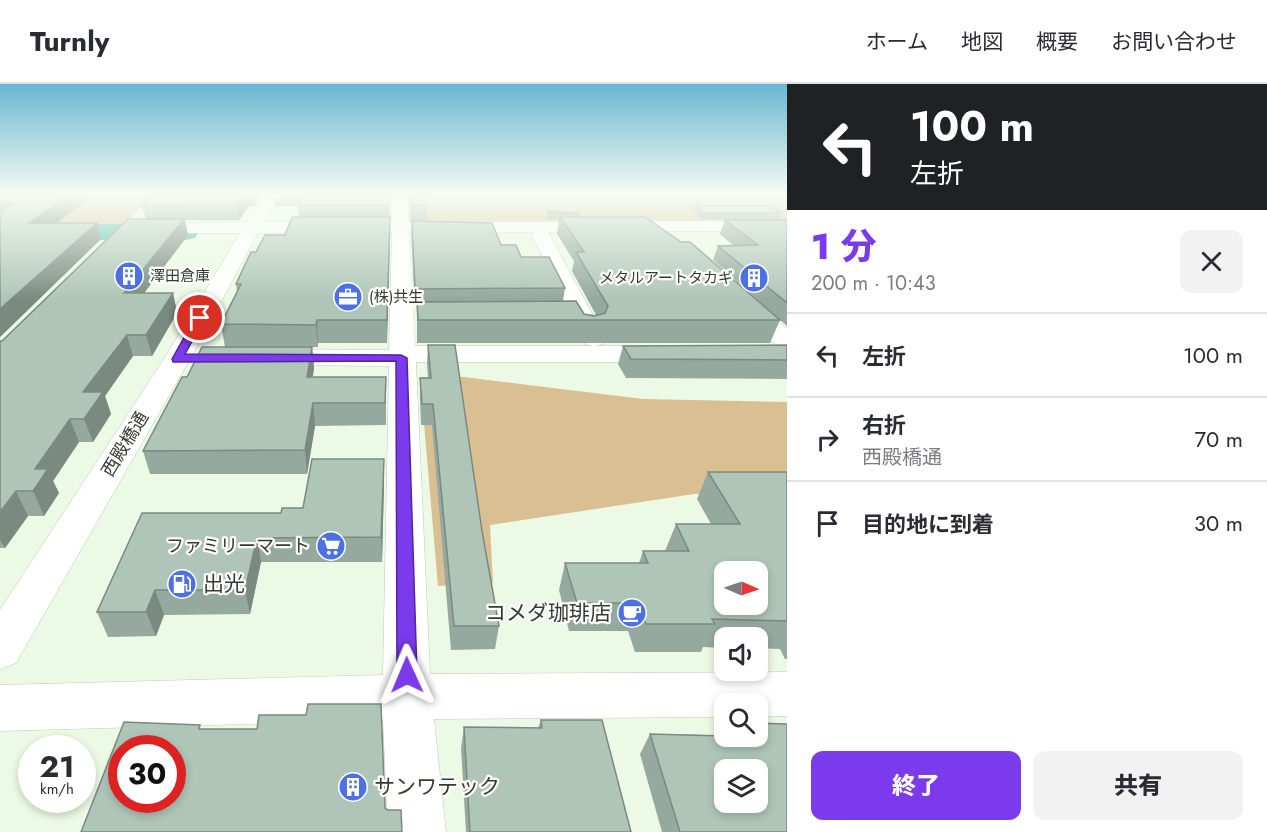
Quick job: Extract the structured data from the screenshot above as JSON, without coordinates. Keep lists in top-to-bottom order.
{
  "streets": {
    "street": ["西殿橋通"]
  },
  "places": {
    "building": ["澤田倉庫", "メタルアートタカギ", "サンワテック"],
    "office": ["(株)共生"],
    "supermarket": ["ファミリーマート"],
    "fuel station": ["出光"],
    "cafe": ["コメダ珈琲店"]
  },
  "north": "right",
  "page": {
    "header": "Turnly",
    "nav": [
      "ホーム",
      "地図",
      "概要",
      "お問い合わせ"
    ],
    "turn": ["100 m", "左折"],
    "heading": ["1 分", "200 m · 10:43"],
    "list": [
      {
        "name": "左折",
        "value": "100 m"
      },
      {
        "name": "右折",
        "note": "西殿橋通",
        "value": "70 m"
      },
      {
        "name": "目的地に到着",
        "value": "30 m"
      }
    ],
    "speed": "21 km/h",
    "limit": "30",
    "buttons": ["終了", "共有"]
  }
}
